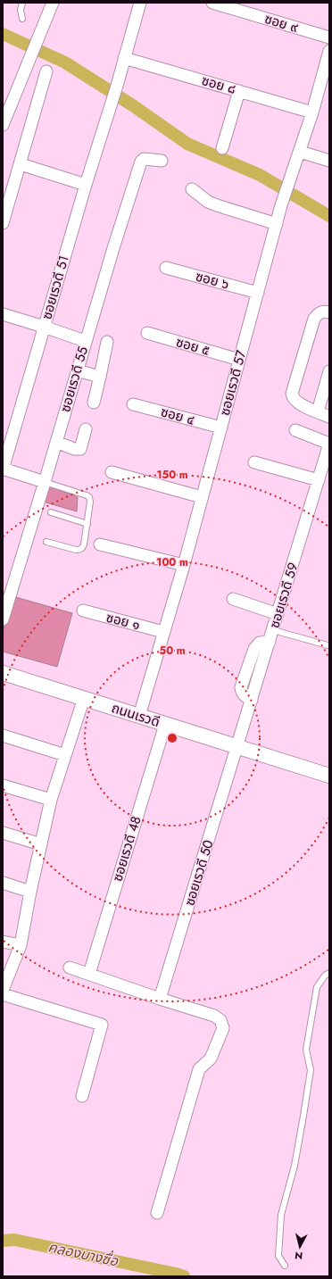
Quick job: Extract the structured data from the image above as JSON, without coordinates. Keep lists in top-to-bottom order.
{
  "streets": {
    "street": [
      "ซอย ๙",
      "ซอย ๘",
      "ซอย ๖",
      "ซอยเรวดี 51",
      "ซอย ๕",
      "ซอยเรวดี 55",
      "ซอยเรวดี 57",
      "ซอย ๔",
      "ซอยเรวดี 59",
      "ซอย ๑",
      "ถนนเรวดี",
      "ซอยเรวดี 48",
      "ซอยเรวดี 50"
    ]
  },
  "crossings": [
    ["ซอย ๘", "ซอยเรวดี 51"],
    ["ซอย ๘", "ซอยเรวดี 57"],
    ["ซอย ๖", "ซอยเรวดี 57"],
    ["ซอย ๕", "ซอยเรวดี 57"],
    ["ซอยเรวดี 57", "ซอย ๔"],
    ["ซอยเรวดี 57", "ซอย ๑"],
    ["ซอยเรวดี 57", "ถนนเรวดี"],
    ["ซอยเรวดี 59", "ถนนเรวดี"],
    ["ซอยเรวดี 59", "ซอยเรวดี 50"],
    ["ถนนเรวดี", "ซอยเรวดี 48"],
    ["ถนนเรวดี", "ซอยเรวดี 50"]
  ],
  "water": ["คลองบางซื่อ"],
  "north": "bottom",
  "rings": ["150 m", "100 m", "50 m"]
}
